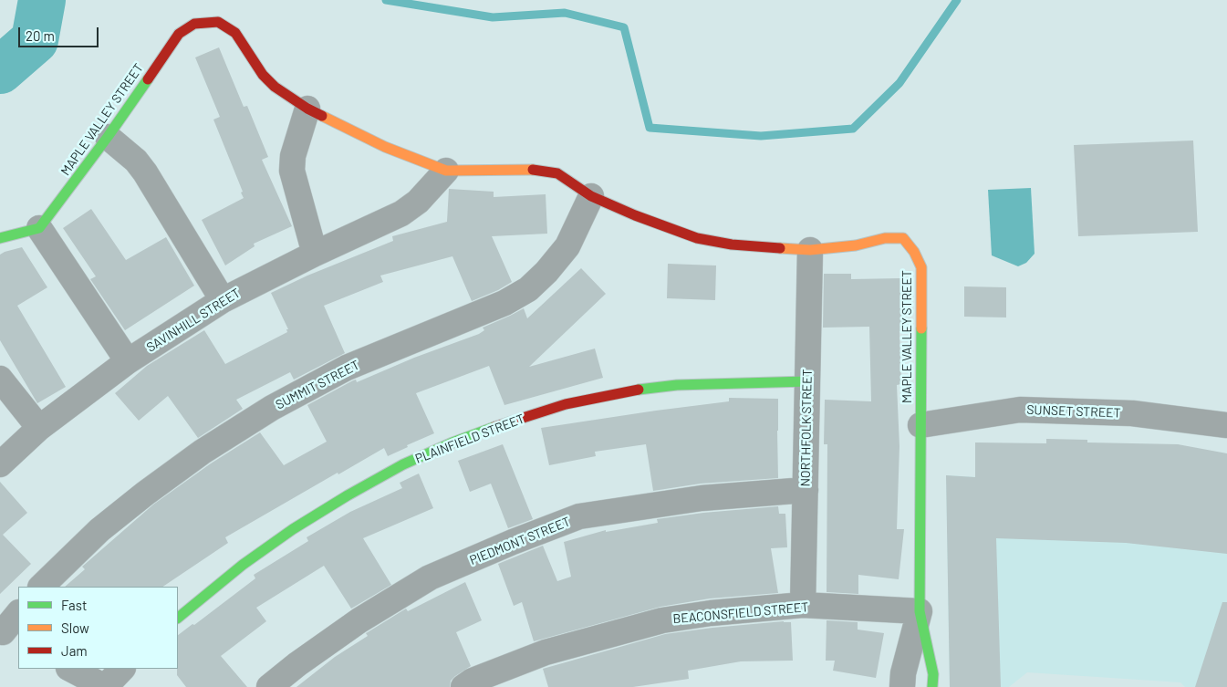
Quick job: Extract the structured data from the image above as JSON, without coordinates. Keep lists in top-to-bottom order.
{
  "streets": {
    "street": [
      "MAPLE VALLEY STREET",
      "SAVINHILL STREET",
      "SUMMIT STREET",
      "SUNSET STREET",
      "NORTHFOLK STREET",
      "PLAINFIELD STREET",
      "PIEDMONT STREET",
      "BEACONSFIELD STREET"
    ]
  },
  "crossings": [
    ["MAPLE VALLEY STREET", "SAVINHILL STREET"],
    ["MAPLE VALLEY STREET", "SUMMIT STREET"],
    ["MAPLE VALLEY STREET", "SUNSET STREET"],
    ["MAPLE VALLEY STREET", "NORTHFOLK STREET"],
    ["MAPLE VALLEY STREET", "BEACONSFIELD STREET"],
    ["NORTHFOLK STREET", "PLAINFIELD STREET"],
    ["NORTHFOLK STREET", "PIEDMONT STREET"],
    ["NORTHFOLK STREET", "BEACONSFIELD STREET"]
  ],
  "legend": ["Fast", "Slow", "Jam"],
  "scale_bar": "20 m"
}
